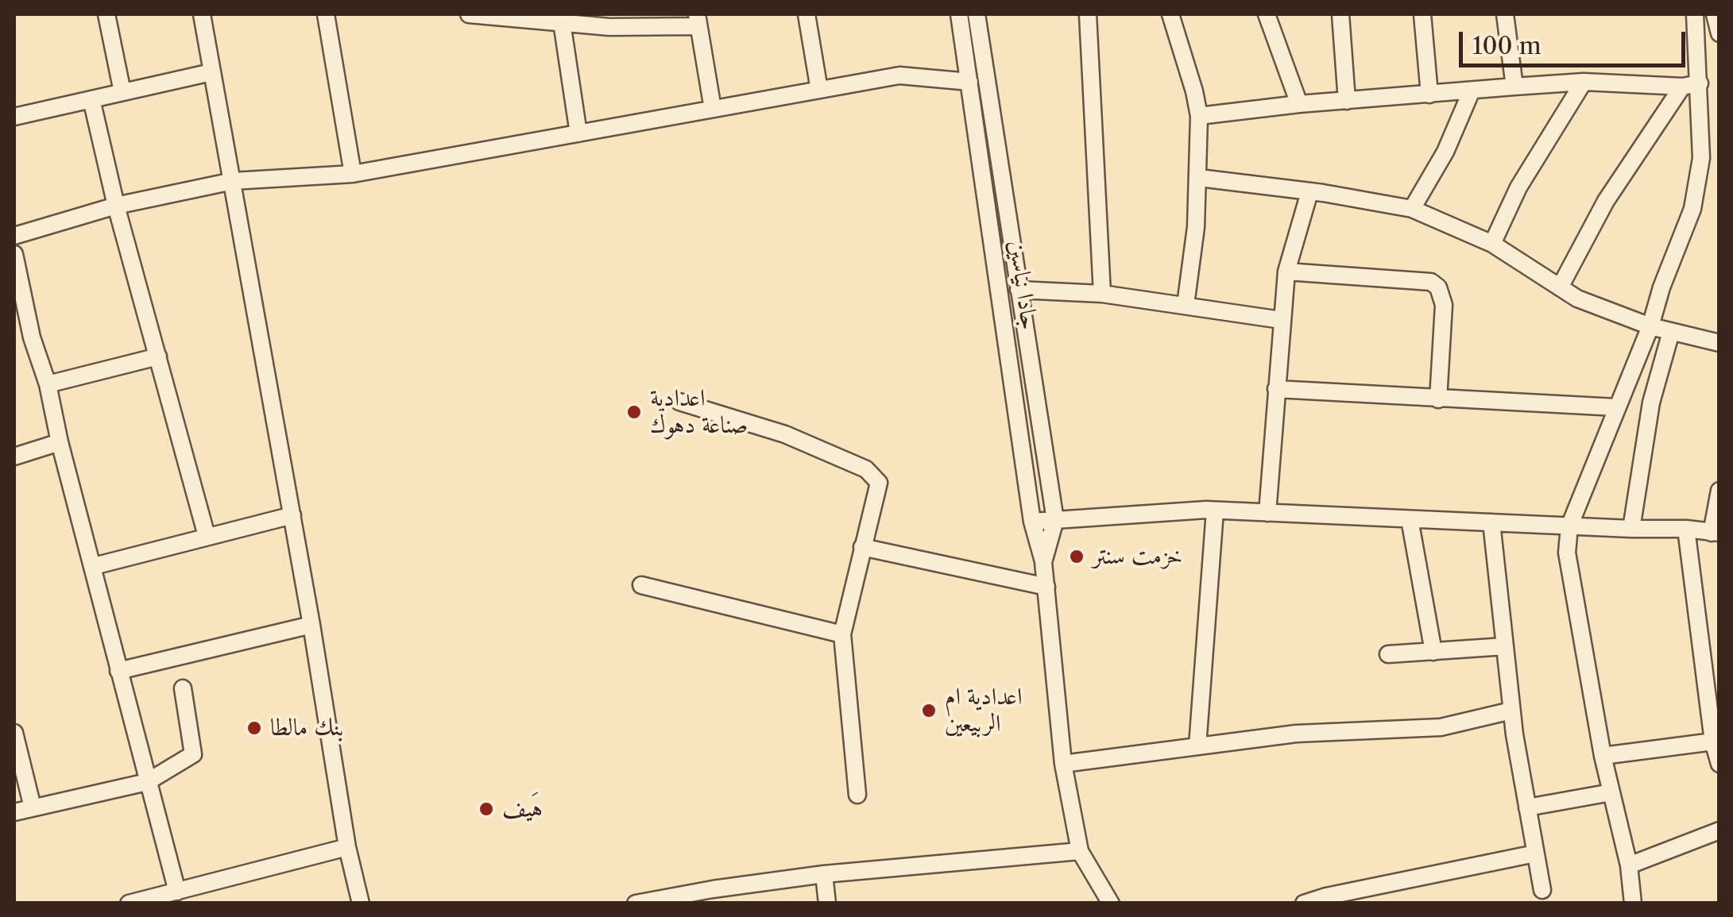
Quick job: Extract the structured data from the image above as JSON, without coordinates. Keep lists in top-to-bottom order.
{
  "streets": {
    "street": ["جادا نیاسین"]
  },
  "places": [
    "اعدادية صناعة دهوك",
    "خزمت سنتر",
    "اعدادية ام الربيعين",
    "بنك مالطا",
    "هَيف"
  ],
  "scale_bar": "100 m"
}
